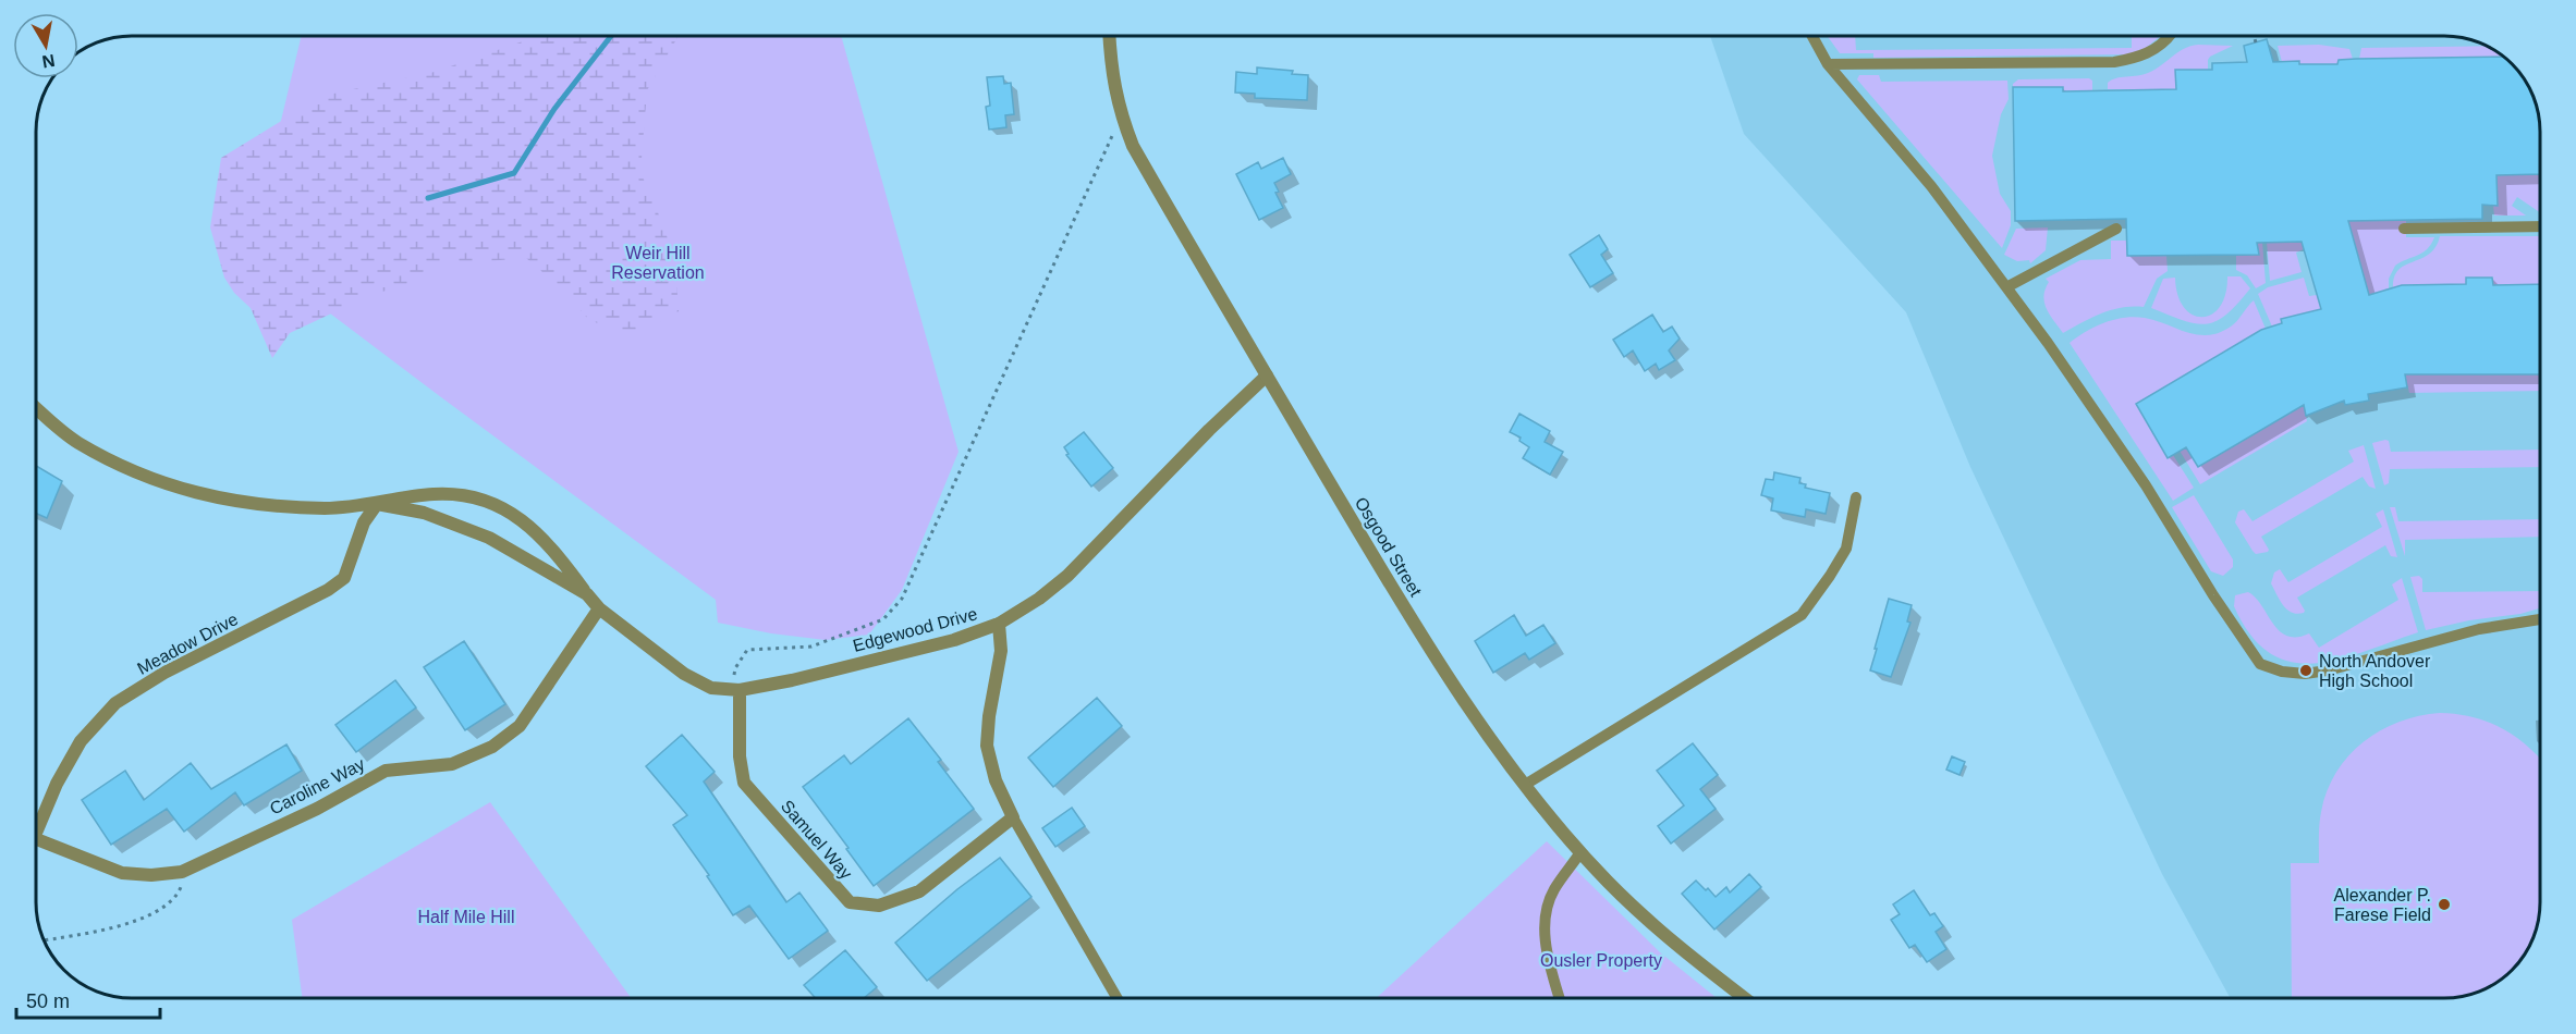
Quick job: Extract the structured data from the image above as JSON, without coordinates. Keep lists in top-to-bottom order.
{
  "streets": {
    "street": [
      "Osgood Street",
      "Edgewood Drive",
      "Meadow Drive",
      "Caroline Way",
      "Samuel Way"
    ]
  },
  "crossings": [
    ["Osgood Street", "Edgewood Drive"],
    ["Edgewood Drive", "Meadow Drive"],
    ["Edgewood Drive", "Caroline Way"],
    ["Edgewood Drive", "Samuel Way"]
  ],
  "parks": ["Weir Hill Reservation", "Half Mile Hill", "Ousler Property"],
  "places": ["North Andover High School", "Alexander P. Farese Field"],
  "scale_bar": "50 m",
  "north": "bottom"
}
